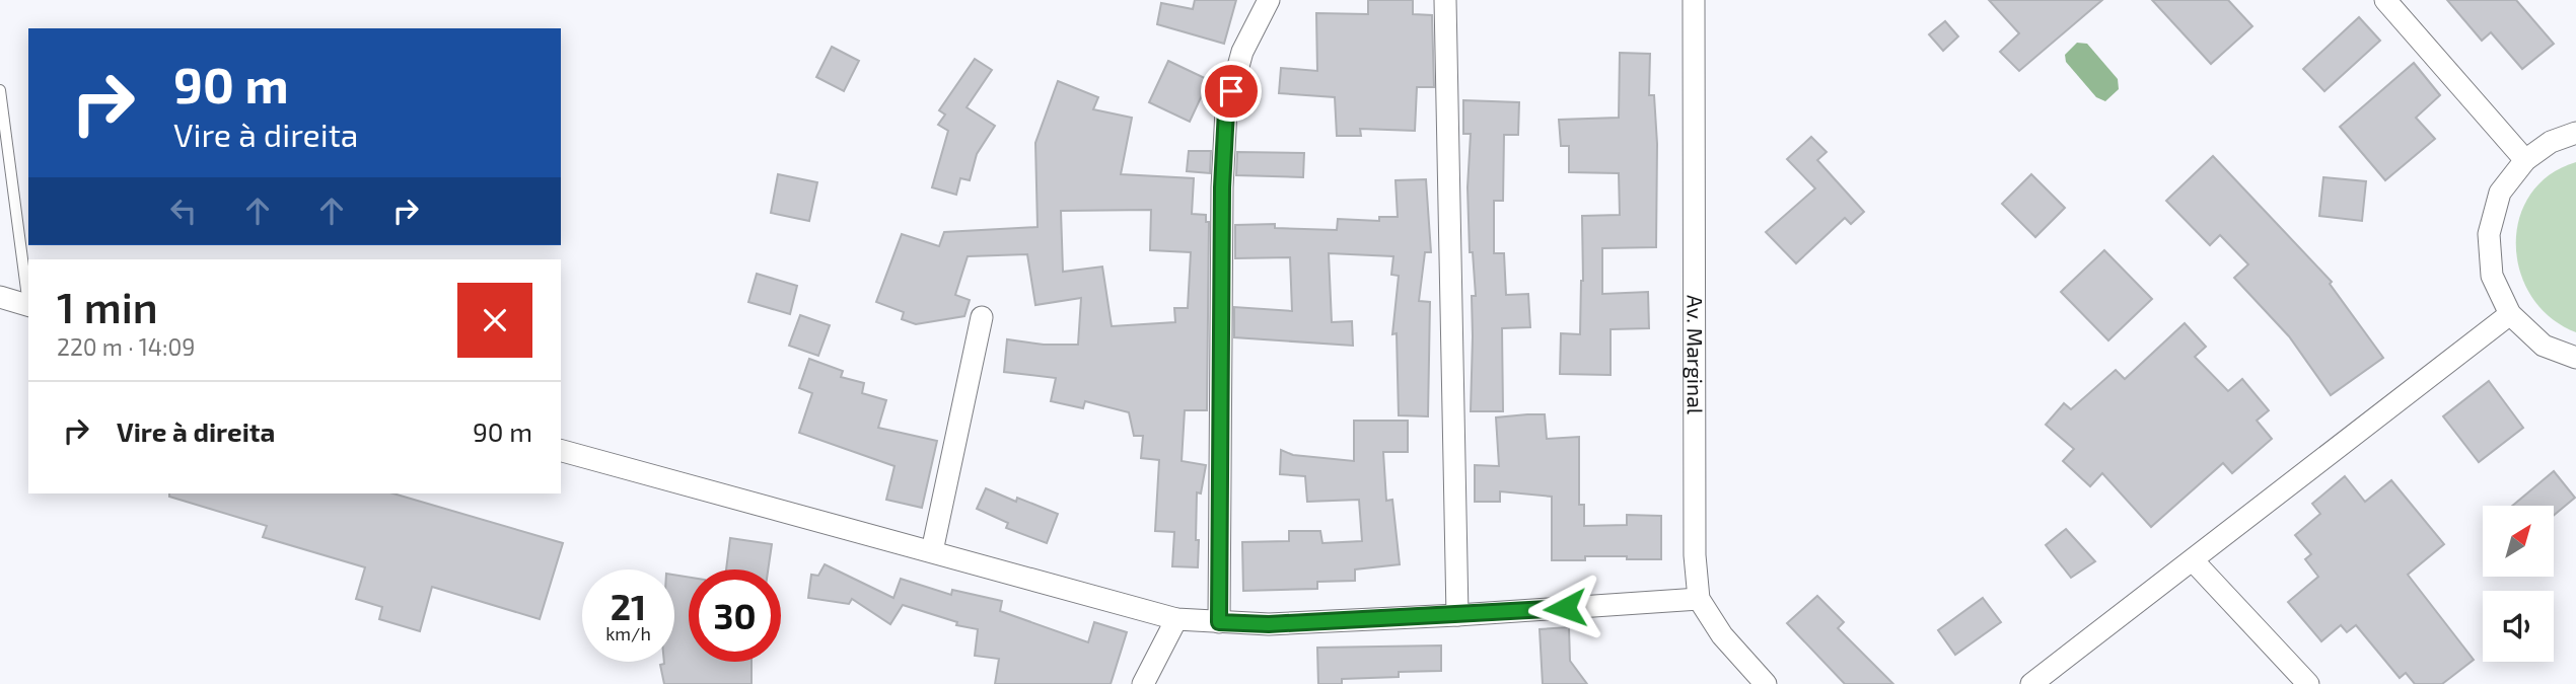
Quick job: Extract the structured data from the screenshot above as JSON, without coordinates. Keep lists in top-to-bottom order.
{
  "streets": {
    "street": ["Av. Marginal"]
  },
  "north": "top right",
  "page": {
    "turn": ["90 m", "Vire à direita"],
    "heading": ["1 min", "220 m · 14:09"],
    "list": [
      {
        "name": "Vire à direita",
        "value": "90 m"
      }
    ],
    "speed": "21 km/h",
    "limit": "30"
  }
}
